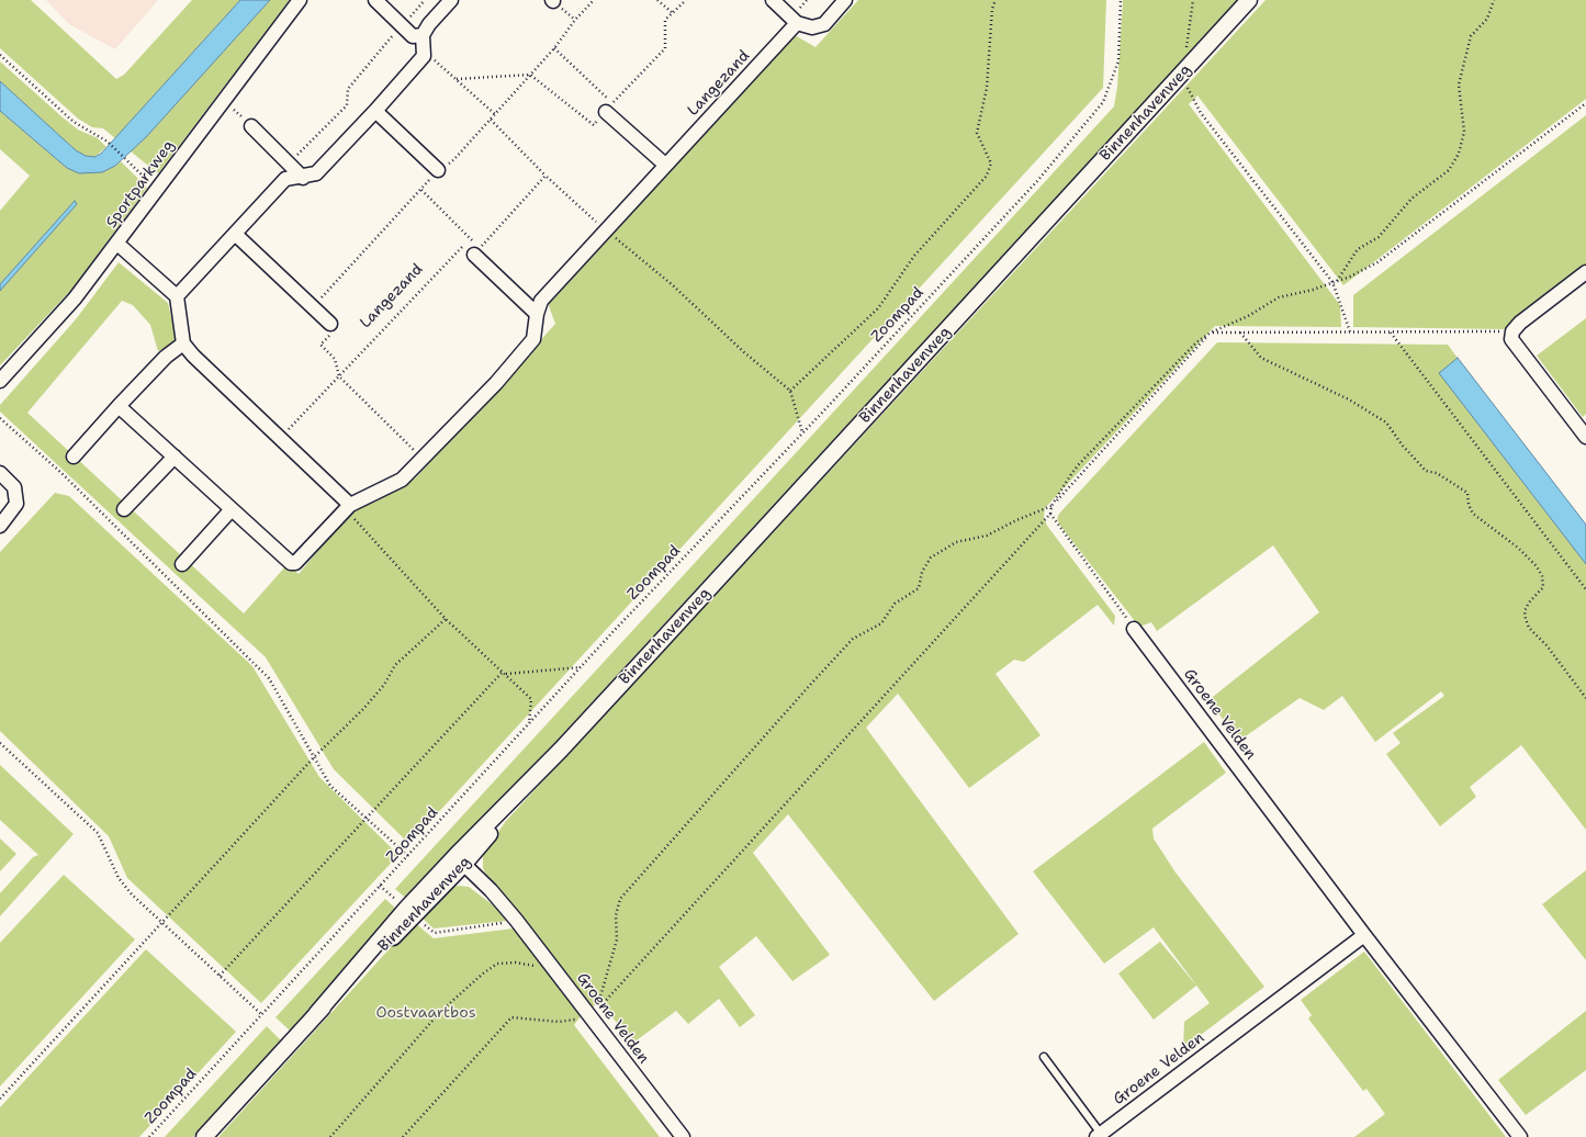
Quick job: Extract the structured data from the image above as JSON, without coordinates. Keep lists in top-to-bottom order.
{
  "streets": {
    "street": [
      "Langezand",
      "Binnenhavenweg",
      "Sportparkweg",
      "Groene Velden"
    ],
    "path": ["Zoompad"]
  },
  "crossings": [
    ["Binnenhavenweg", "Groene Velden"]
  ],
  "parks": ["Oostvaartbos"]
}
